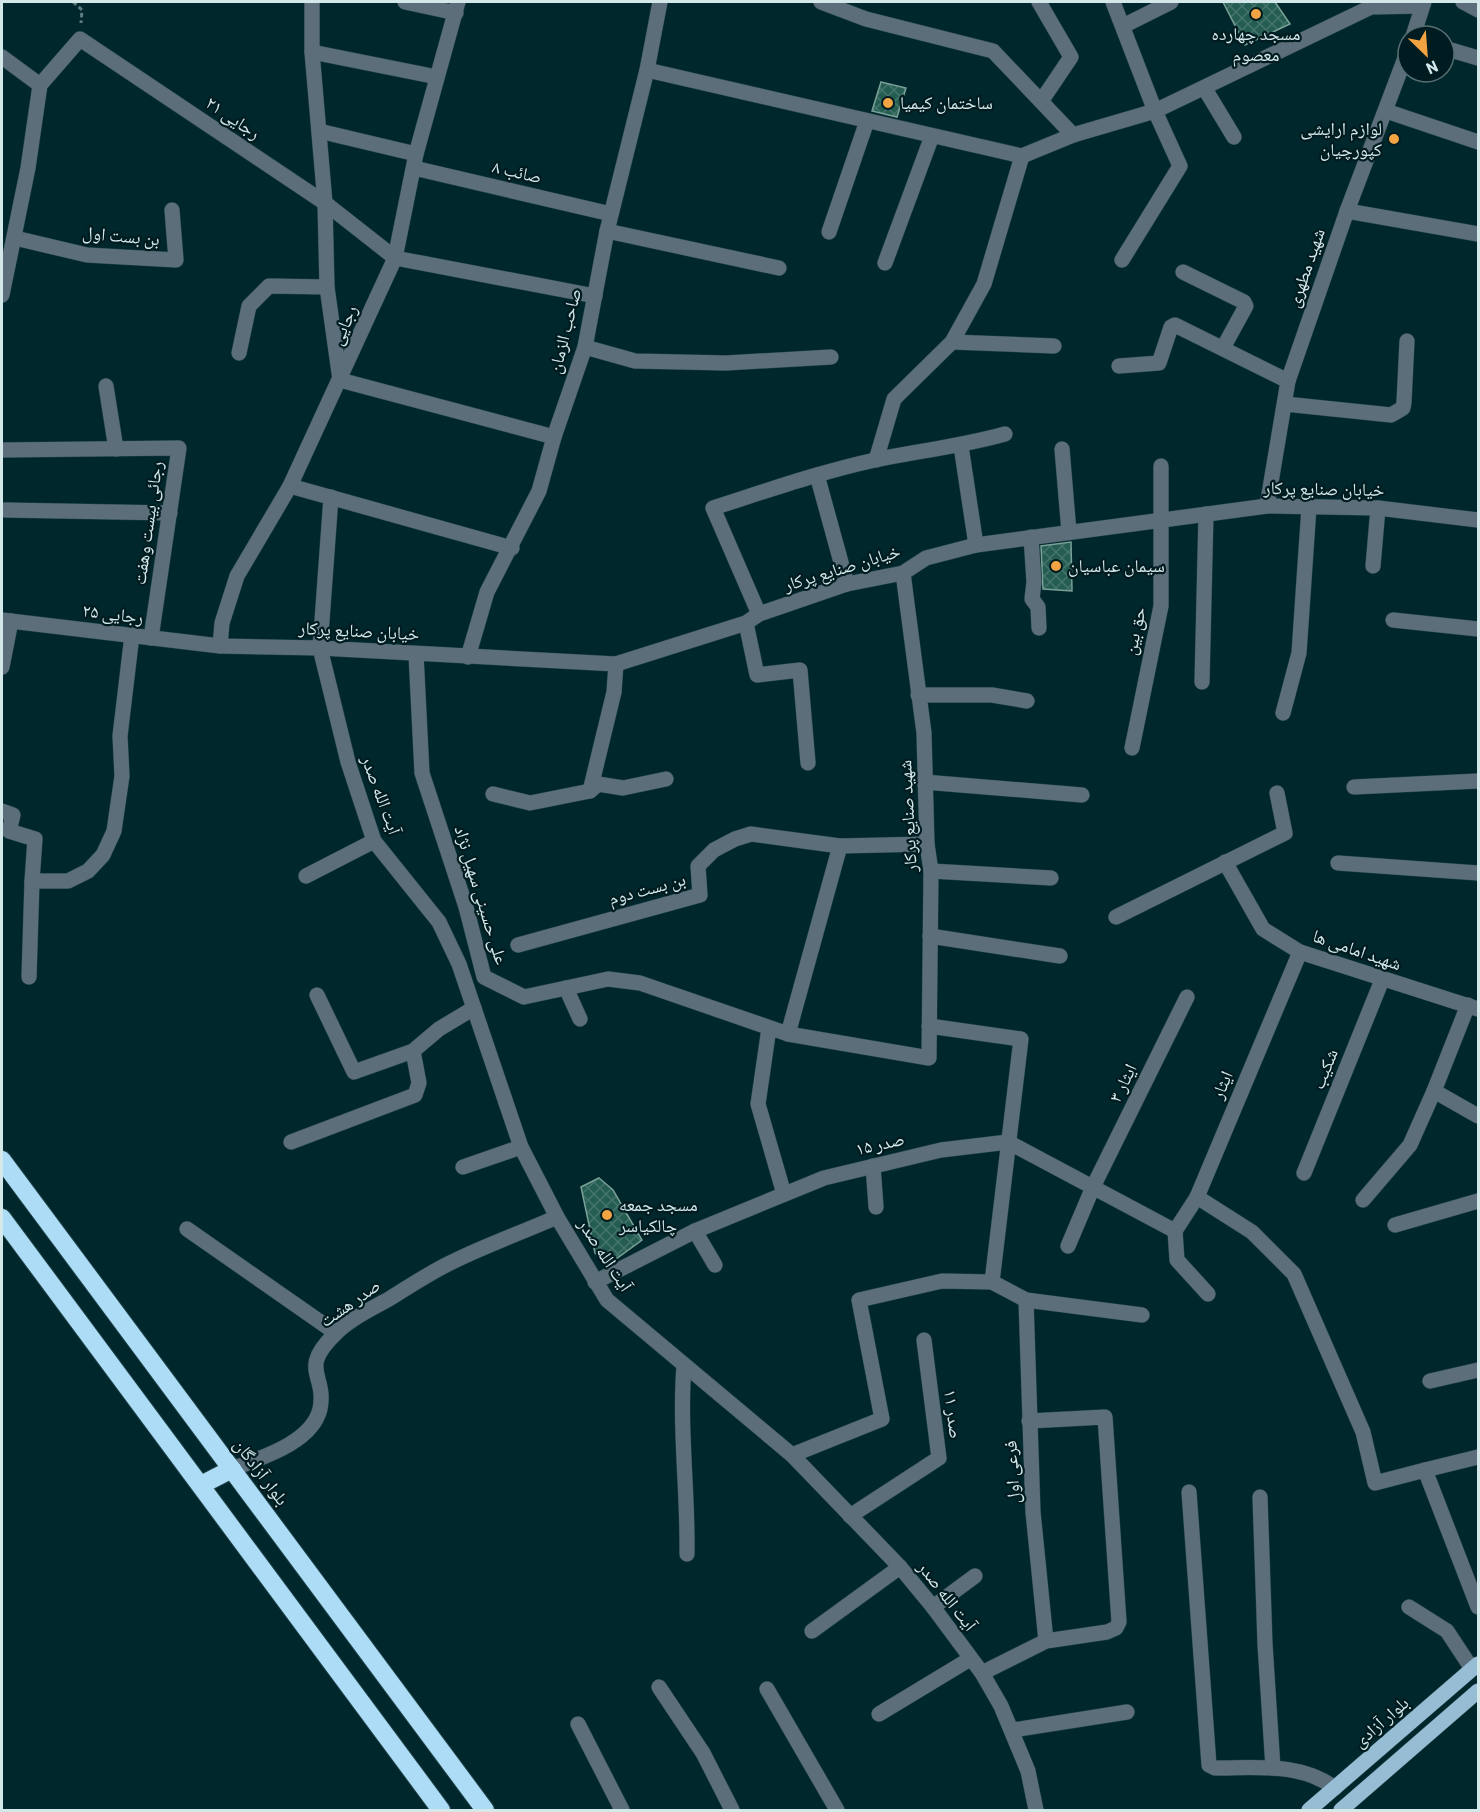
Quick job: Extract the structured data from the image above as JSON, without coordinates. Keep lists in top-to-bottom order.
{
  "streets": {
    "highway": ["بلوار آزادگان"],
    "main road": ["بلوار آزادی"],
    "street": [
      "رجایی ۲۱",
      "صائب ۸",
      "بن بست اول",
      "شهید مطهری",
      "رجایی",
      "صاحب الزمان",
      "خیابان صنایع پرکار",
      "رجائی بیست وهفت",
      "رجایی ۲۵",
      "حق بین",
      "آیت الله صدر",
      "شهید صنایع پرکار",
      "بن بست دوم",
      "علی حسینی سهیل نژاد",
      "شهید امامی ها",
      "شکیب",
      "ایثار ۳",
      "ایثار",
      "صدر ۱۵",
      "صدر هشت",
      "صدر ۱۱",
      "فرعی اول"
    ]
  },
  "crossings": [
    ["رجایی ۲۱", "رجایی"],
    ["صائب ۸", "رجایی"],
    ["صائب ۸", "صاحب الزمان"],
    ["شهید مطهری", "خیابان صنایع پرکار"],
    ["رجایی", "خیابان صنایع پرکار"],
    ["رجایی", "رجایی ۲۵"],
    ["صاحب الزمان", "خیابان صنایع پرکار"],
    ["خیابان صنایع پرکار", "رجایی ۲۵"],
    ["خیابان صنایع پرکار", "حق بین"],
    ["خیابان صنایع پرکار", "آیت الله صدر"],
    ["خیابان صنایع پرکار", "شهید صنایع پرکار"],
    ["خیابان صنایع پرکار", "علی حسینی سهیل نژاد"],
    ["رجائی بیست وهفت", "رجایی ۲۵"],
    ["آیت الله صدر", "صدر ۱۵"],
    ["آیت الله صدر", "صدر هشت"],
    ["آیت الله صدر", "صدر ۱۱"],
    ["شهید صنایع پرکار", "بن بست دوم"],
    ["شهید صنایع پرکار", "علی حسینی سهیل نژاد"],
    ["شهید امامی ها", "شکیب"],
    ["شهید امامی ها", "ایثار"],
    ["صدر هشت", "بلوار آزادگان"]
  ],
  "places": [
    "مسجد چهارده معصوم",
    "ساختمان کیمیا",
    "لوازم ارایشی کپورچیان",
    "سیمان عباسیان",
    "مسجد جمعه چالکیاسر"
  ],
  "north": "bottom right"
}
